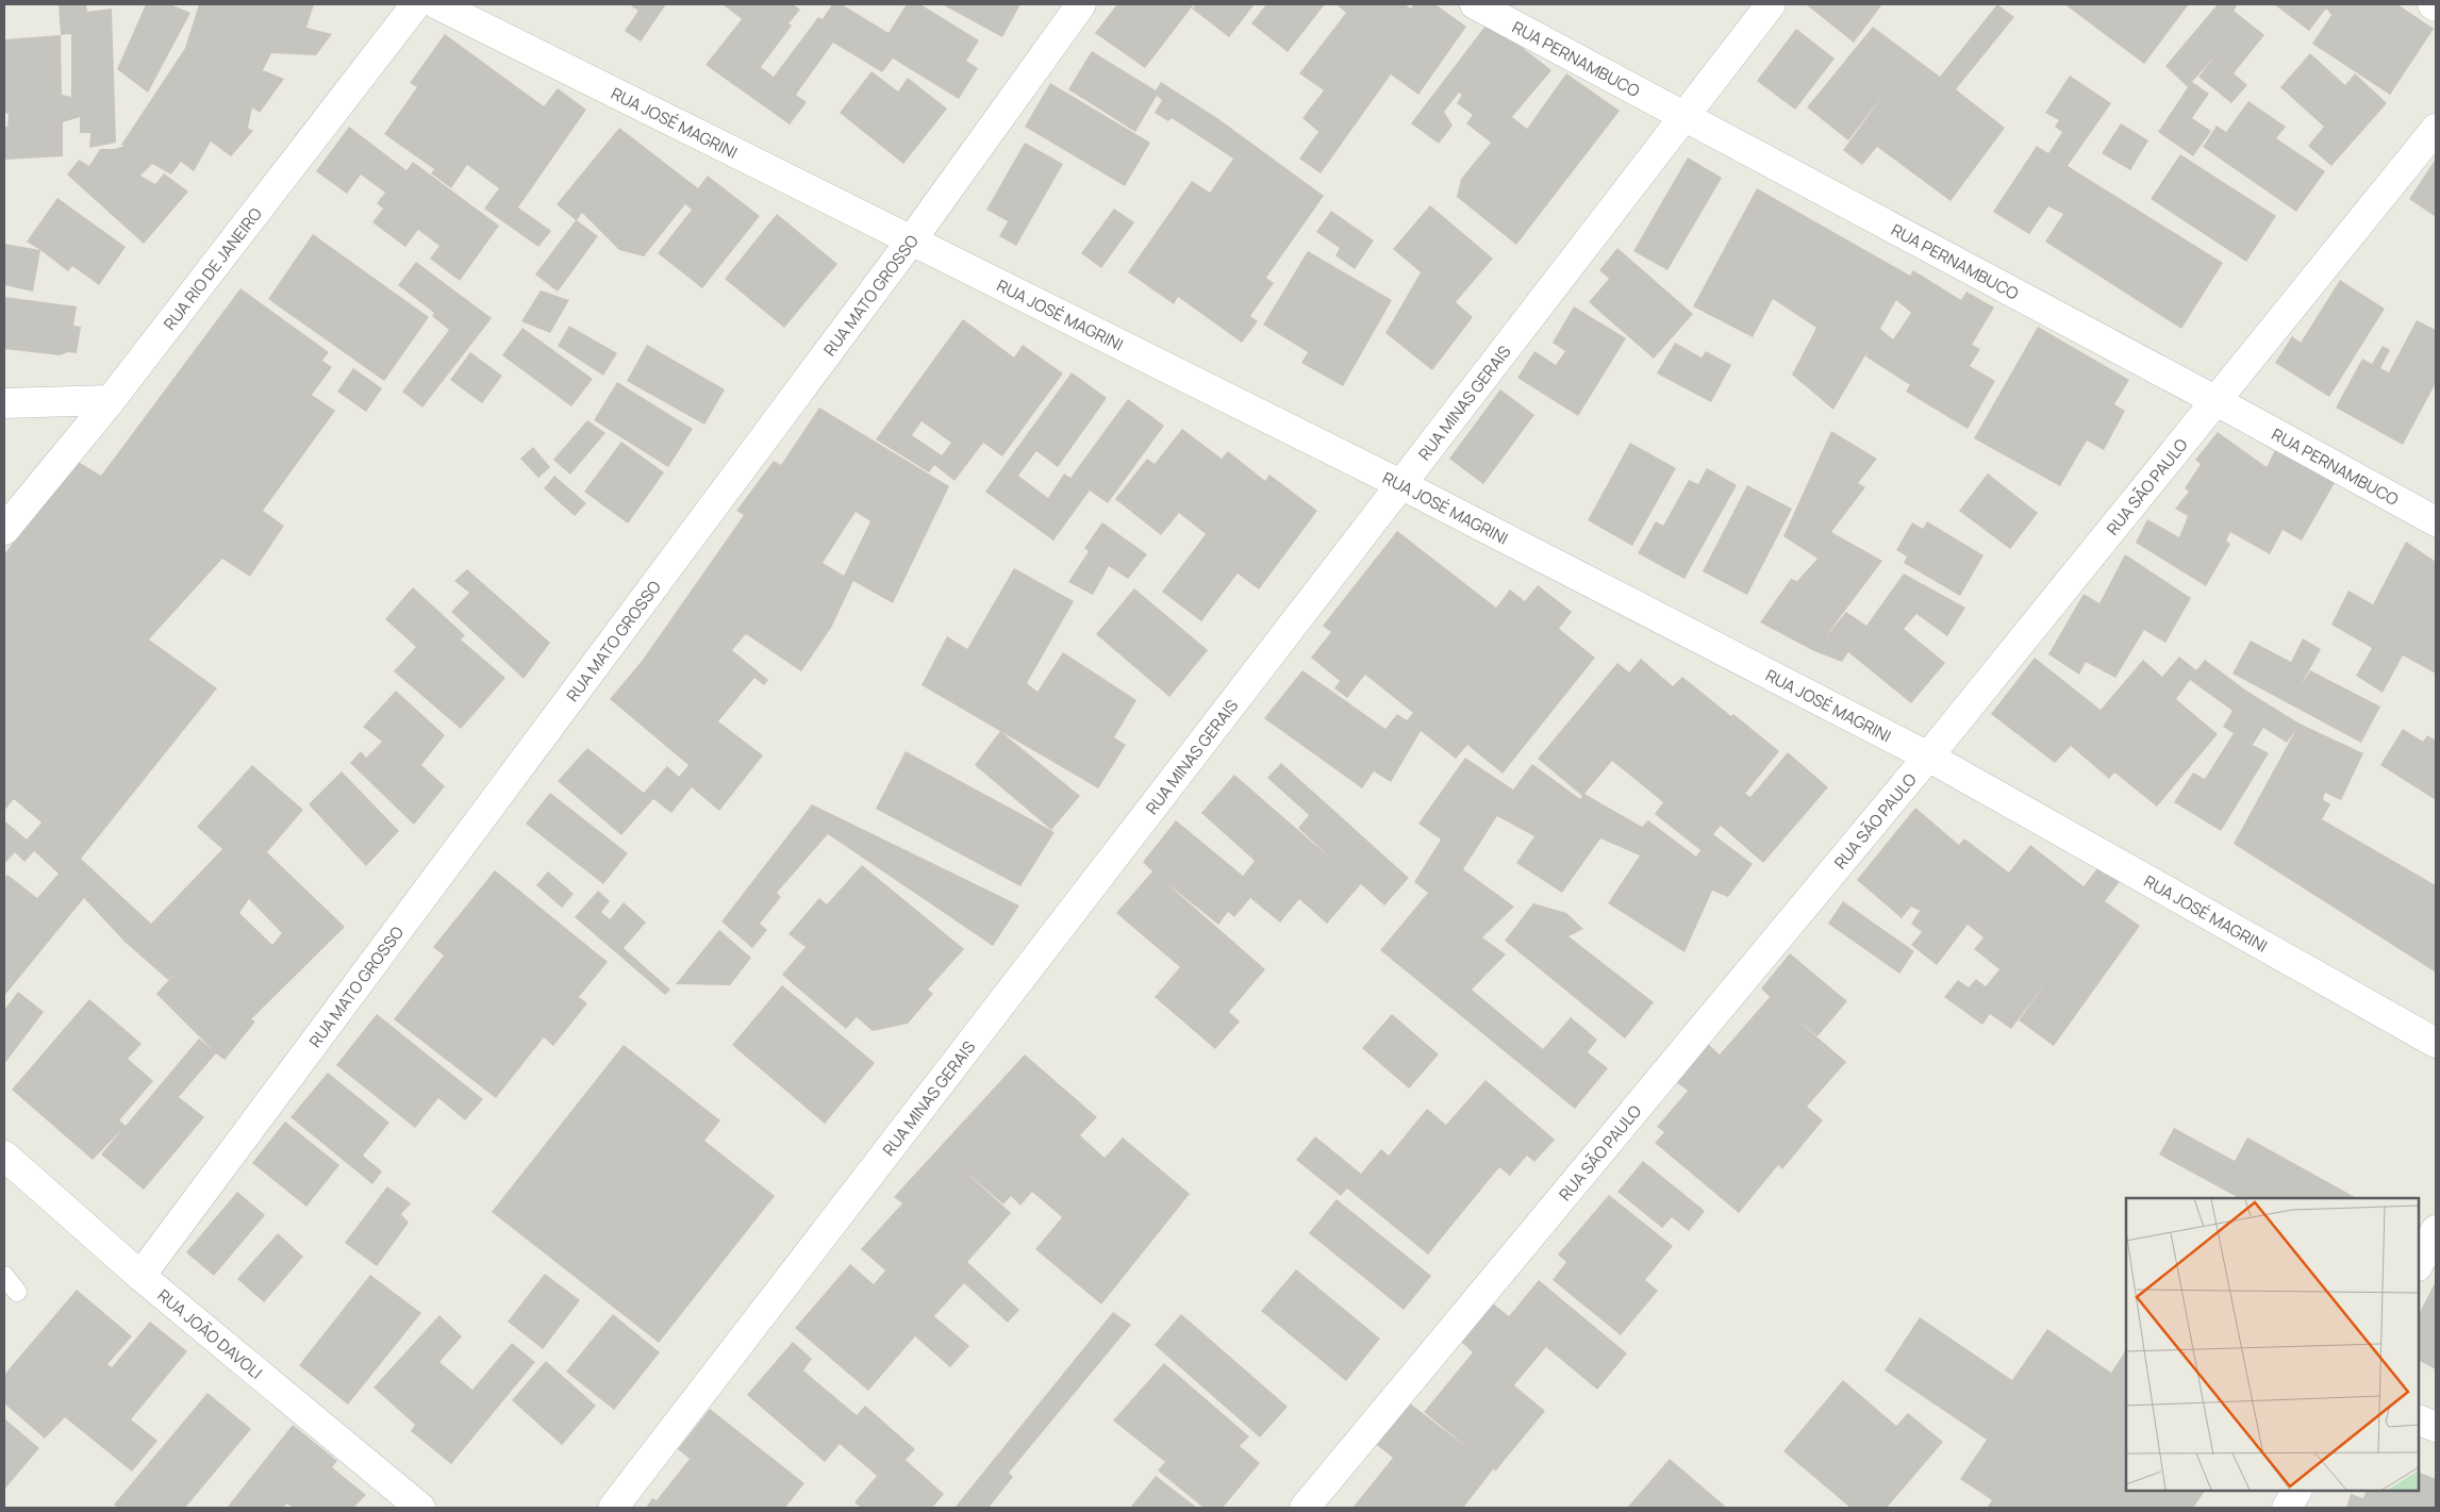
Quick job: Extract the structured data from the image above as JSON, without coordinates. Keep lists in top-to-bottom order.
{
  "streets": {
    "street": [
      "RUA PERNAMBUCO",
      "RUA JOSÉ MAGRINI",
      "RUA RIO DE JANEIRO",
      "RUA MATO GROSSO",
      "RUA MINAS GERAIS",
      "RUA SÃO PAULO",
      "RUA JOÃO DAVOLI"
    ]
  },
  "crossings": [
    ["RUA PERNAMBUCO", "RUA MINAS GERAIS"],
    ["RUA PERNAMBUCO", "RUA SÃO PAULO"],
    ["RUA JOSÉ MAGRINI", "RUA MATO GROSSO"],
    ["RUA JOSÉ MAGRINI", "RUA MINAS GERAIS"],
    ["RUA JOSÉ MAGRINI", "RUA SÃO PAULO"],
    ["RUA MATO GROSSO", "RUA JOÃO DAVOLI"]
  ]
}
